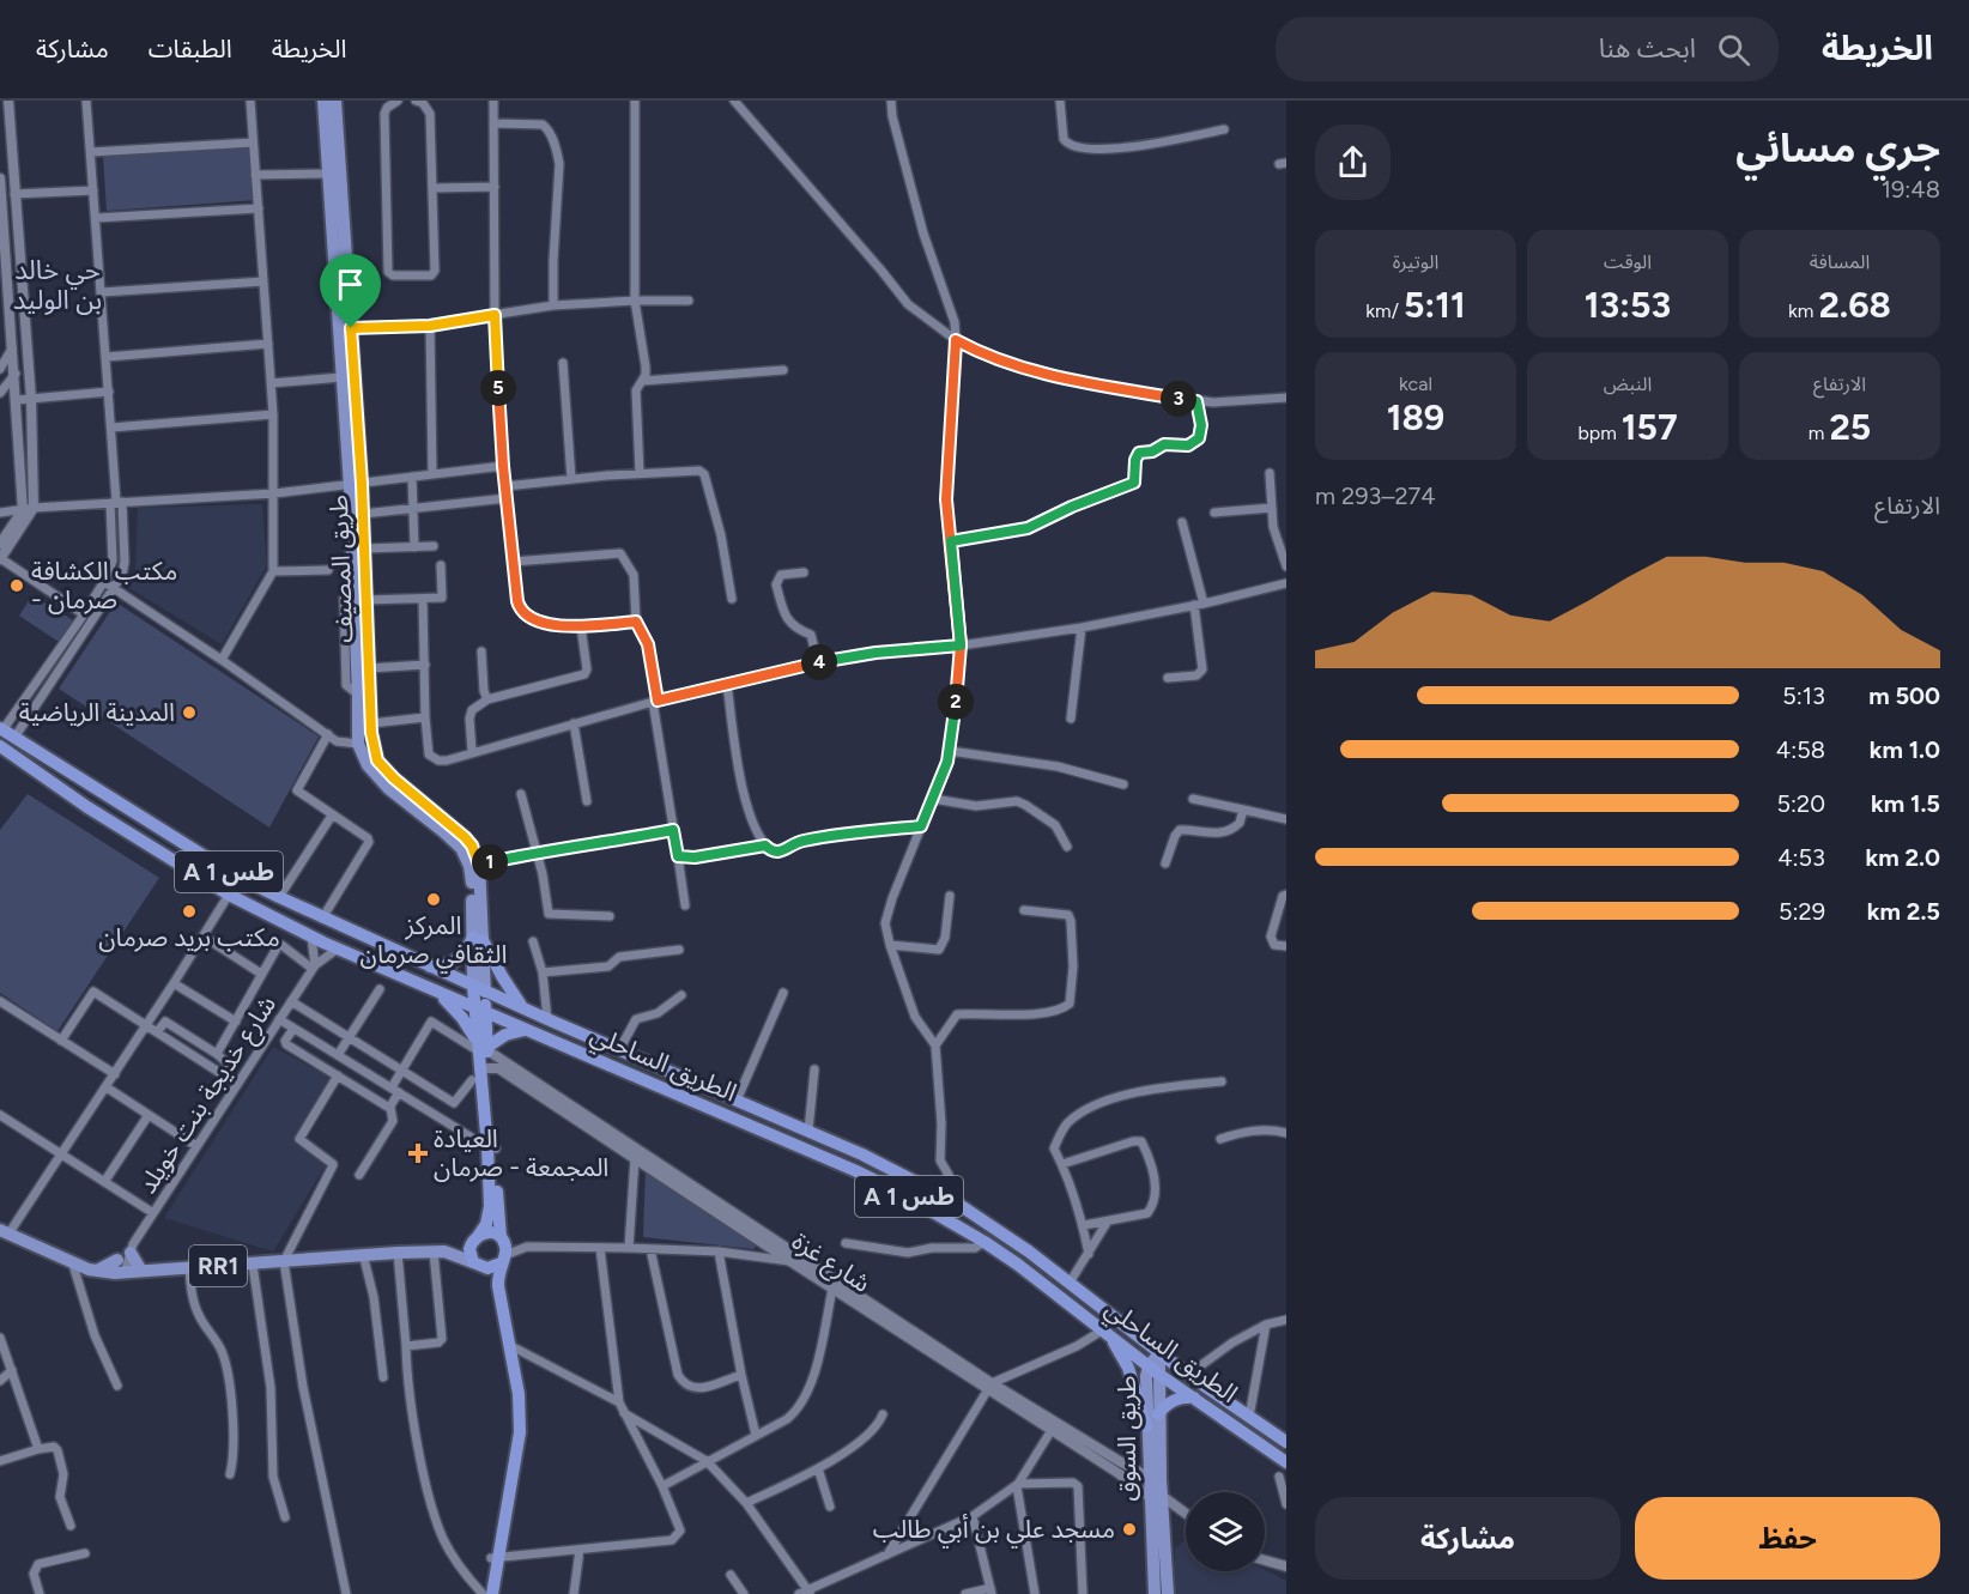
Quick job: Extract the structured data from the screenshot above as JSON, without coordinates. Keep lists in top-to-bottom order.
{
  "streets": {
    "highway": ["A 1 طس", "الطريق الساحلي"],
    "main road": ["طريق المصيف", "RR1", "طريق السوق"],
    "street": ["شارع خديجة بنت خويلد", "شارع غزة"]
  },
  "crossings": [
    ["طريق المصيف", "الطريق الساحلي"],
    ["الطريق الساحلي", "طريق السوق"],
    ["شارع غزة", "طريق السوق"]
  ],
  "districts": ["حي خالد بن الوليد"],
  "places": {
    "other": [
      "مكتب الكشافة - صرمان",
      "المدينة الرياضية",
      "المركز الثقافي صرمان",
      "مكتب بريد صرمان",
      "مسجد علي بن أبي طالب"
    ],
    "health": ["العيادة المجمعة - صرمان"]
  },
  "page": {
    "header": "الخريطة",
    "search": "ابحث هنا",
    "nav": ["الخريطة", "الطبقات", "مشاركة"],
    "heading": ["جري مسائي", "19:48"],
    "stats": [
      ["المسافة", "2.68 km"],
      ["الوقت", "13:53"],
      ["الوتيرة", "5:11 /km"],
      ["الارتفاع", "25 m"],
      ["النبض", "157 bpm"],
      ["kcal", "189"]
    ],
    "pins": [
      "5",
      "3",
      "4",
      "2",
      "1"
    ],
    "chart": ["الارتفاع", "274–293 m"],
    "list": [
      {
        "name": "500 m",
        "note": "5:13"
      },
      {
        "name": "1.0 km",
        "note": "4:58"
      },
      {
        "name": "1.5 km",
        "note": "5:20"
      },
      {
        "name": "2.0 km",
        "note": "4:53"
      },
      {
        "name": "2.5 km",
        "note": "5:29"
      }
    ],
    "buttons": ["حفظ", "مشاركة"]
  }
}
